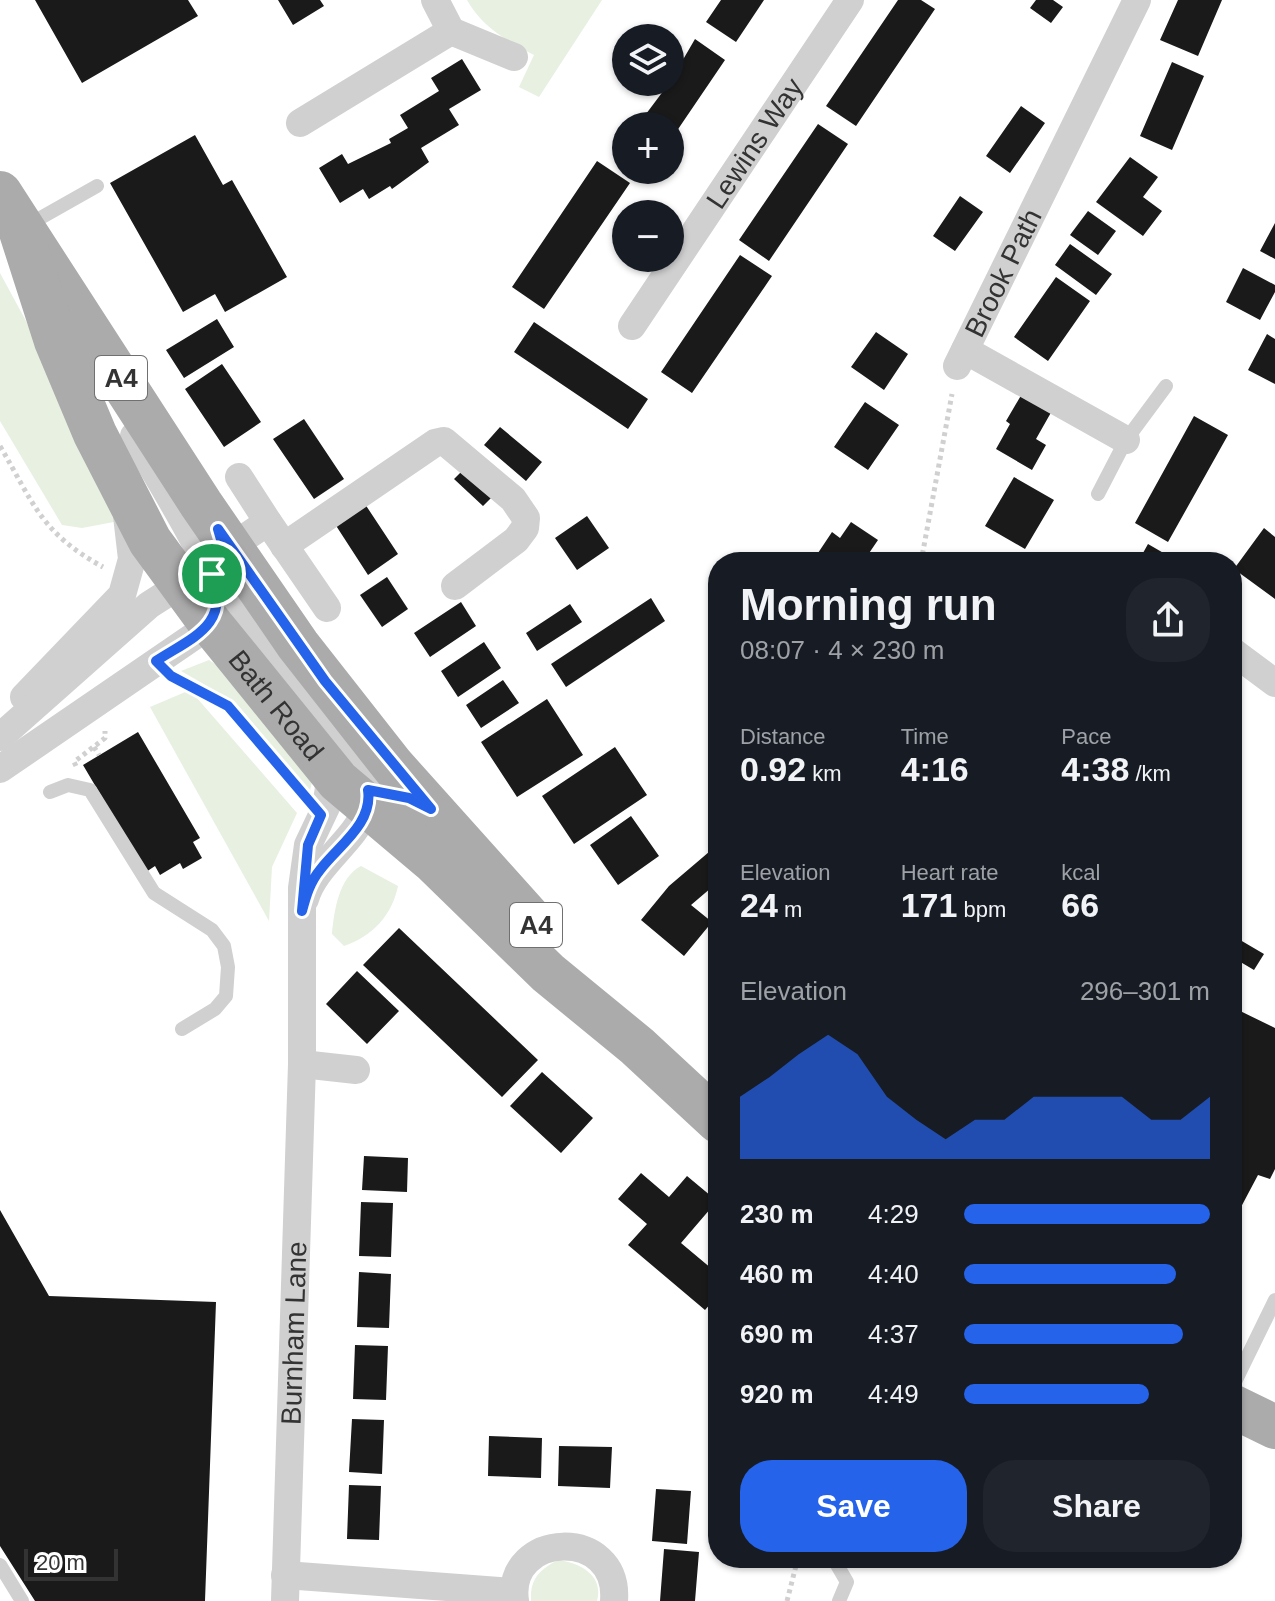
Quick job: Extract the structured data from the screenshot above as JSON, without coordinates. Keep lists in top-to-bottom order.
{
  "streets": {
    "main road": ["A4", "Bath Road"],
    "street": ["Lewins Way", "Brook Path", "Burnham Lane"]
  },
  "crossings": [
    ["Bath Road", "Burnham Lane"]
  ],
  "scale_bar": "20 m",
  "page": {
    "map_buttons": ["+", "−"],
    "heading": ["Morning run", "08:07 · 4 × 230 m"],
    "stats": [
      ["Distance", "0.92 km"],
      ["Time", "4:16"],
      ["Pace", "4:38 /km"],
      ["Elevation", "24 m"],
      ["Heart rate", "171 bpm"],
      ["kcal", "66"]
    ],
    "chart": ["Elevation", "296–301 m"],
    "list": [
      {
        "name": "230 m",
        "note": "4:29"
      },
      {
        "name": "460 m",
        "note": "4:40"
      },
      {
        "name": "690 m",
        "note": "4:37"
      },
      {
        "name": "920 m",
        "note": "4:49"
      }
    ],
    "buttons": ["Save", "Share"],
    "scale": "20 m"
  }
}
